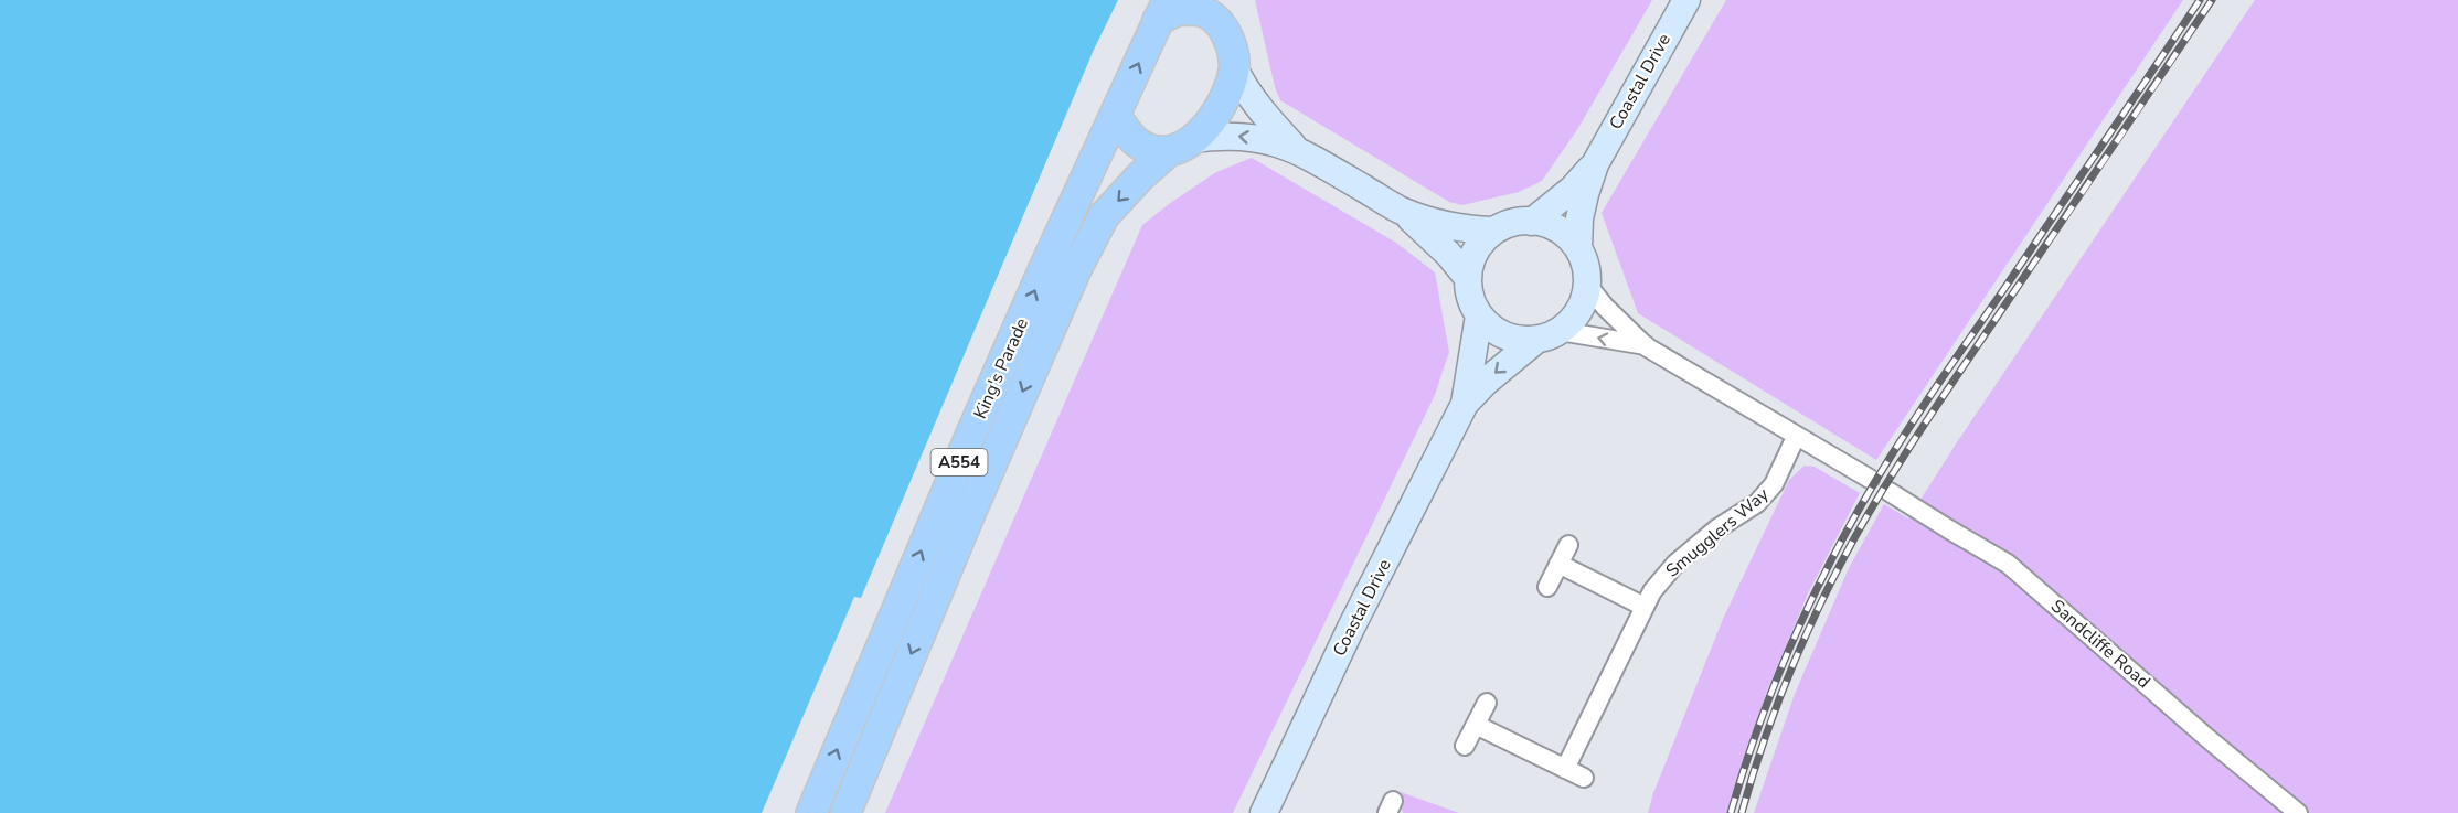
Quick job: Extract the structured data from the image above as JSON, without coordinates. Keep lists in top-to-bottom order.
{
  "streets": {
    "main road": ["King's Parade", "A554"],
    "street": ["Coastal Drive", "Smugglers Way", "Sandcliffe Road"]
  },
  "crossings": [
    ["King's Parade", "A554"]
  ]
}
